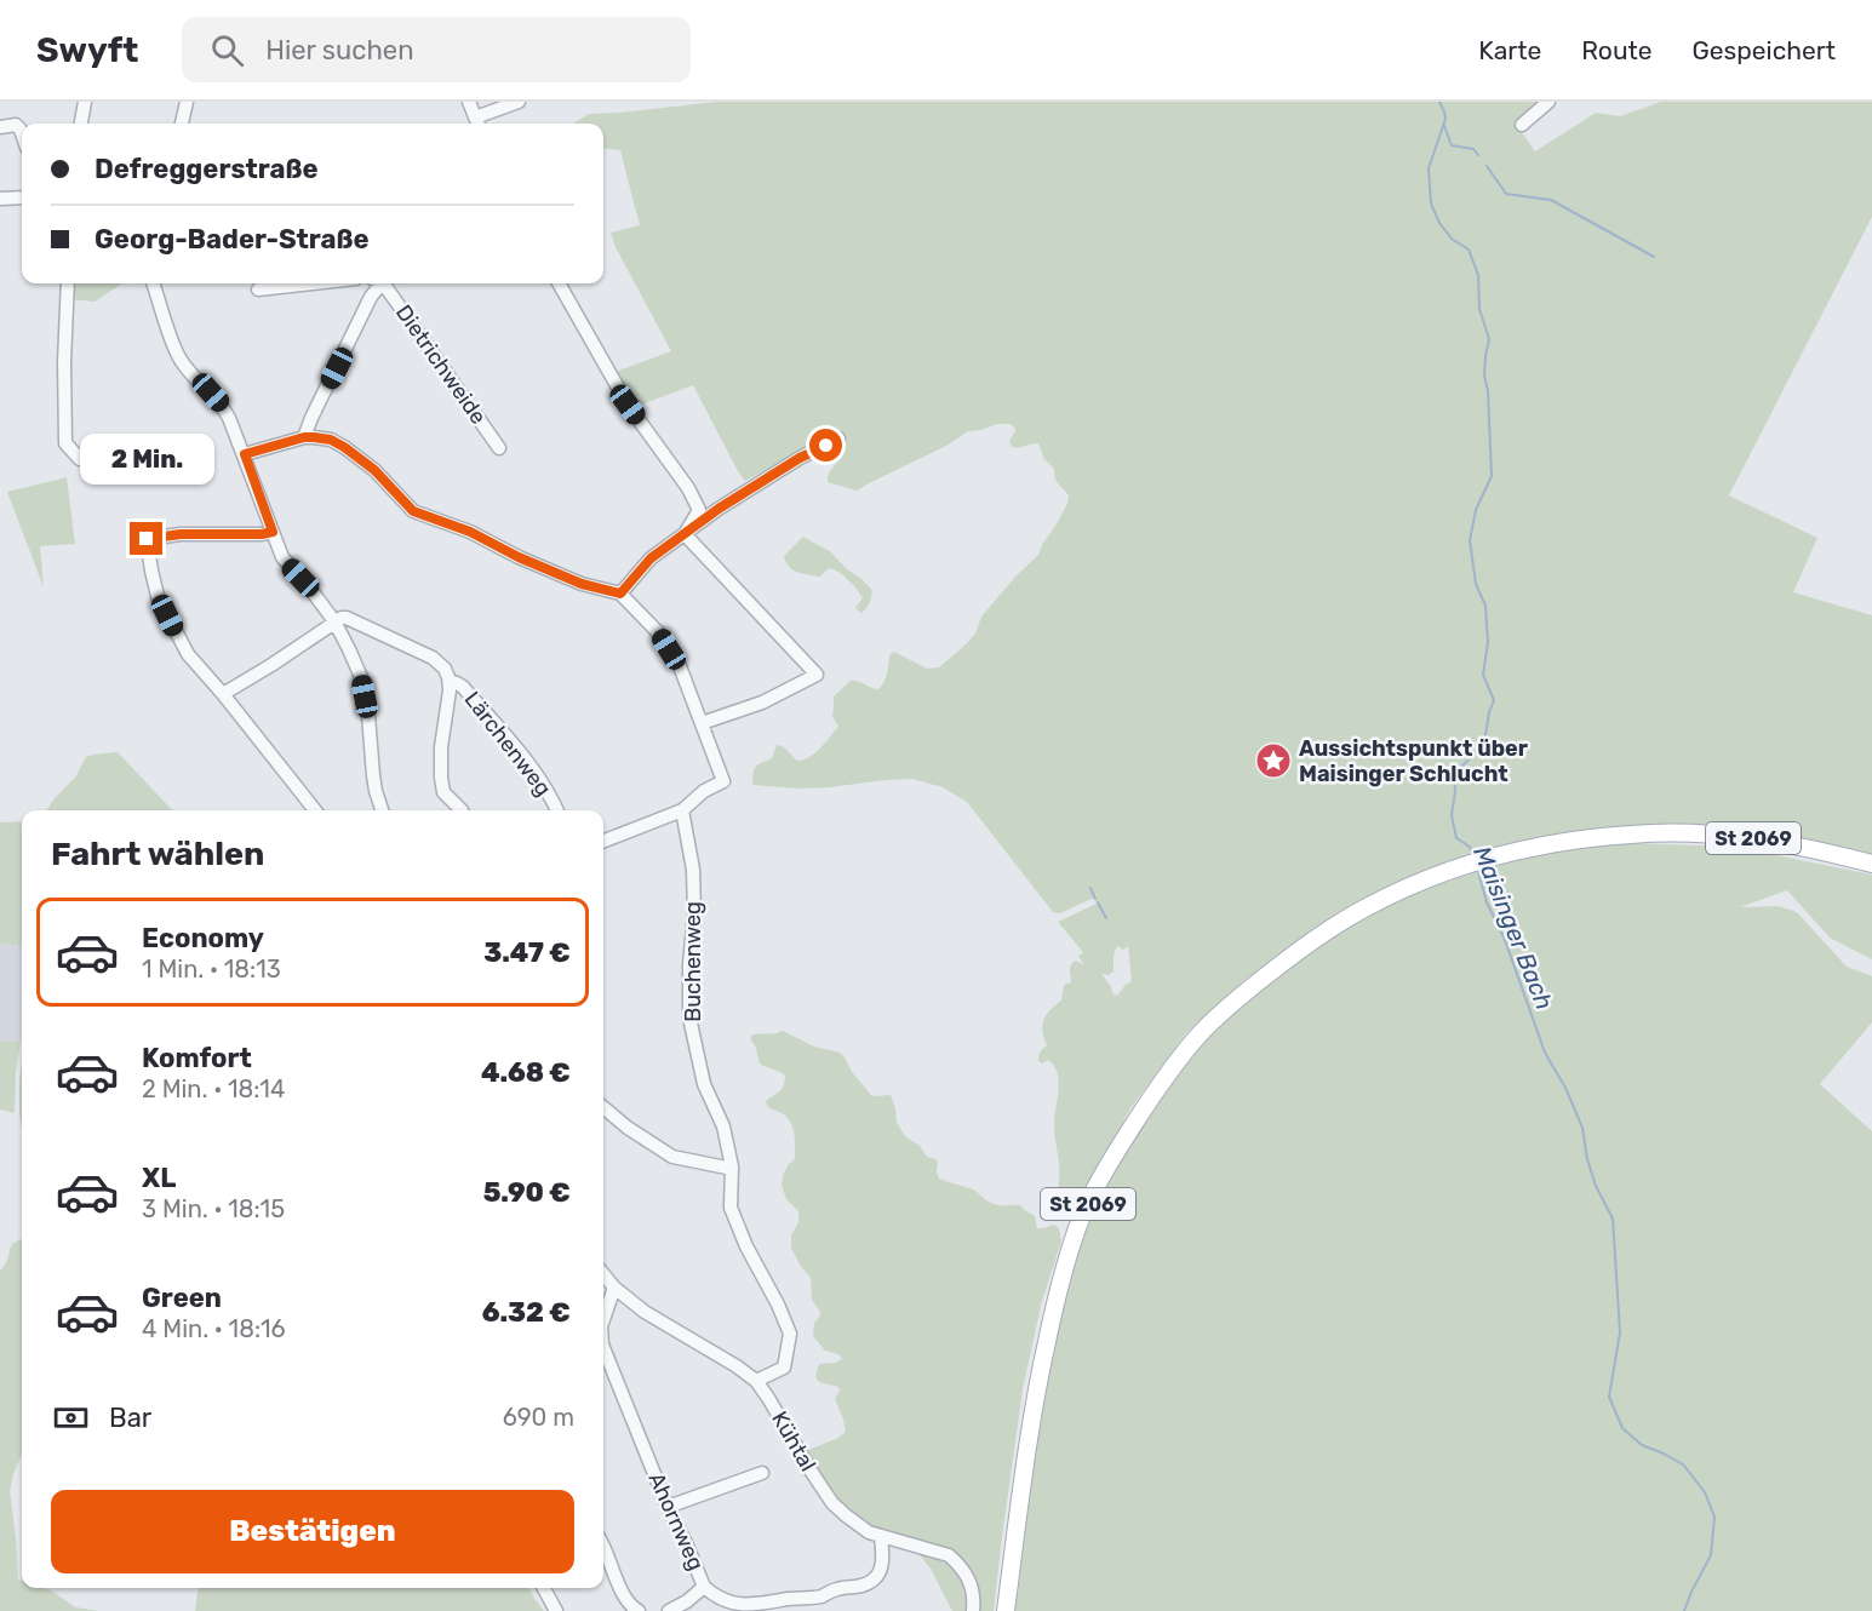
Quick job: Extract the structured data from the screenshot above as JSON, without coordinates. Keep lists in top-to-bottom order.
{
  "streets": {
    "main road": ["St 2069"],
    "street": [
      "Dietrichweide",
      "Lärchenweg",
      "Buchenweg",
      "Kühtal",
      "Ahornweg"
    ]
  },
  "crossings": [
    ["Buchenweg", "Kühtal"],
    ["Kühtal", "Ahornweg"]
  ],
  "water": ["Maisinger Bach"],
  "places": {
    "place": ["Aussichtspunkt über Maisinger Schlucht"]
  },
  "page": {
    "header": "Swyft",
    "search": "Hier suchen",
    "nav": ["Karte", "Route", "Gespeichert"],
    "banner": ["Defreggerstraße", "Georg-Bader-Straße"],
    "bubble": "2 Min.",
    "heading": "Fahrt wählen",
    "list": [
      {
        "name": "Economy",
        "note": "1 Min. · 18:13",
        "value": "3.47 €"
      },
      {
        "name": "Komfort",
        "note": "2 Min. · 18:14",
        "value": "4.68 €"
      },
      {
        "name": "XL",
        "note": "3 Min. · 18:15",
        "value": "5.90 €"
      },
      {
        "name": "Green",
        "note": "4 Min. · 18:16",
        "value": "6.32 €"
      }
    ],
    "pay": ["Bar", "690 m"],
    "buttons": "Bestätigen"
  }
}
